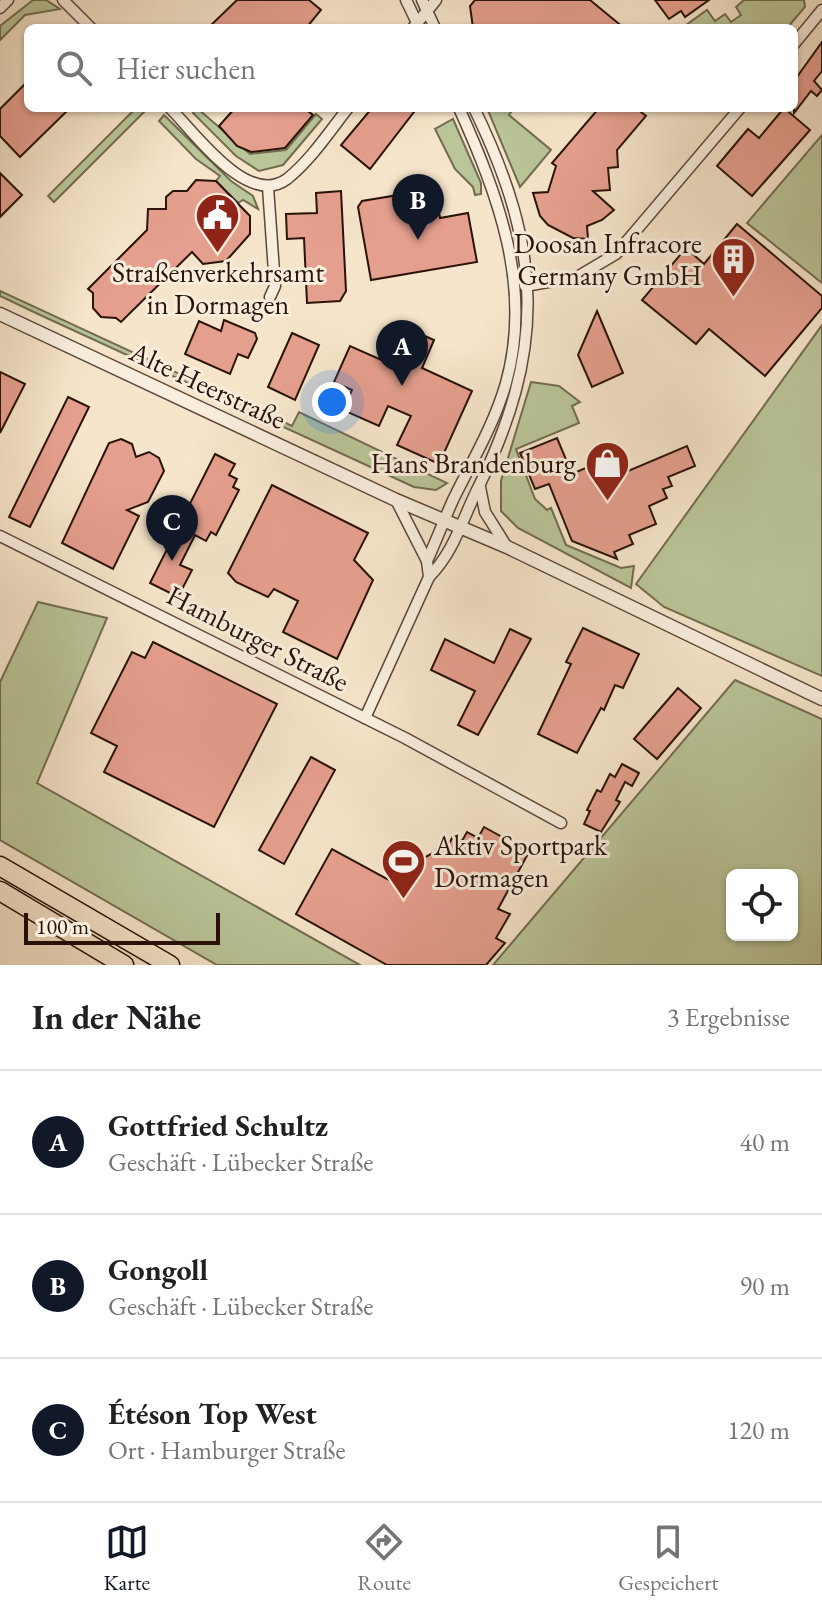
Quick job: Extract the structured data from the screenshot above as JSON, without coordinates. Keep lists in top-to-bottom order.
{
  "streets": {
    "street": ["Alte Heerstraße", "Hamburger Straße"]
  },
  "crossings": [
    ["Alte Heerstraße", "Hamburger Straße"]
  ],
  "places": {
    "public building": ["Straßenverkehrsamt in Dormagen"],
    "building": ["Doosan Infracore Germany GmbH"],
    "shop": ["Hans Brandenburg"],
    "sports": ["Aktiv Sportpark Dormagen"]
  },
  "scale_bar": "100 m",
  "page": {
    "search": "Hier suchen",
    "pins": ["B", "A", "C"],
    "scale": "100 m",
    "heading": ["In der Nähe", "3 Ergebnisse"],
    "list": [
      {
        "mark": "A",
        "name": "Gottfried Schultz",
        "note": "Geschäft · Lübecker Straße",
        "value": "40 m"
      },
      {
        "mark": "B",
        "name": "Gongoll",
        "note": "Geschäft · Lübecker Straße",
        "value": "90 m"
      },
      {
        "mark": "C",
        "name": "Étéson Top West",
        "note": "Ort · Hamburger Straße",
        "value": "120 m"
      }
    ],
    "nav": ["Karte", "Route", "Gespeichert"]
  }
}
